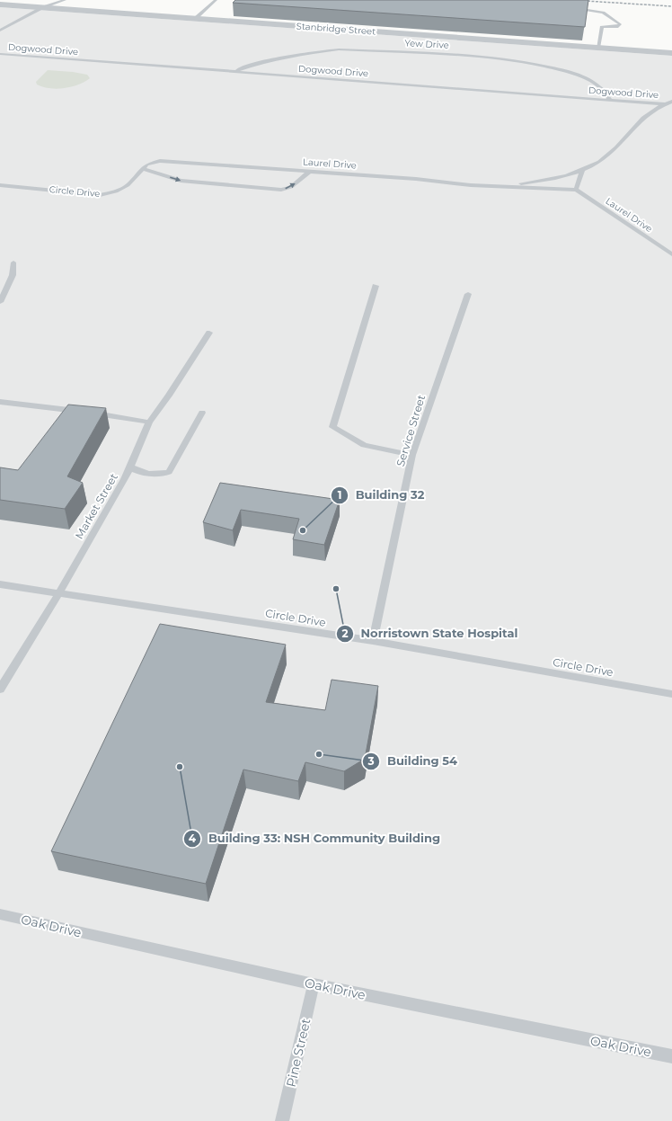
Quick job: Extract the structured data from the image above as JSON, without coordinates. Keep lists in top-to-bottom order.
{
  "streets": {
    "street": ["Stanbridge Street"],
    "lane": [
      "Yew Drive",
      "Dogwood Drive",
      "Laurel Drive",
      "Circle Drive",
      "Service Street",
      "Market Street",
      "Oak Drive",
      "Pine Street"
    ]
  },
  "crossings": [
    ["Yew Drive", "Dogwood Drive"],
    ["Dogwood Drive", "Laurel Drive"],
    ["Laurel Drive", "Circle Drive"],
    ["Circle Drive", "Service Street"],
    ["Circle Drive", "Market Street"],
    ["Oak Drive", "Pine Street"]
  ],
  "places": [
    "Building 32",
    "Norristown State Hospital",
    "Building 54",
    "Building 33: NSH Community Building"
  ]
}
